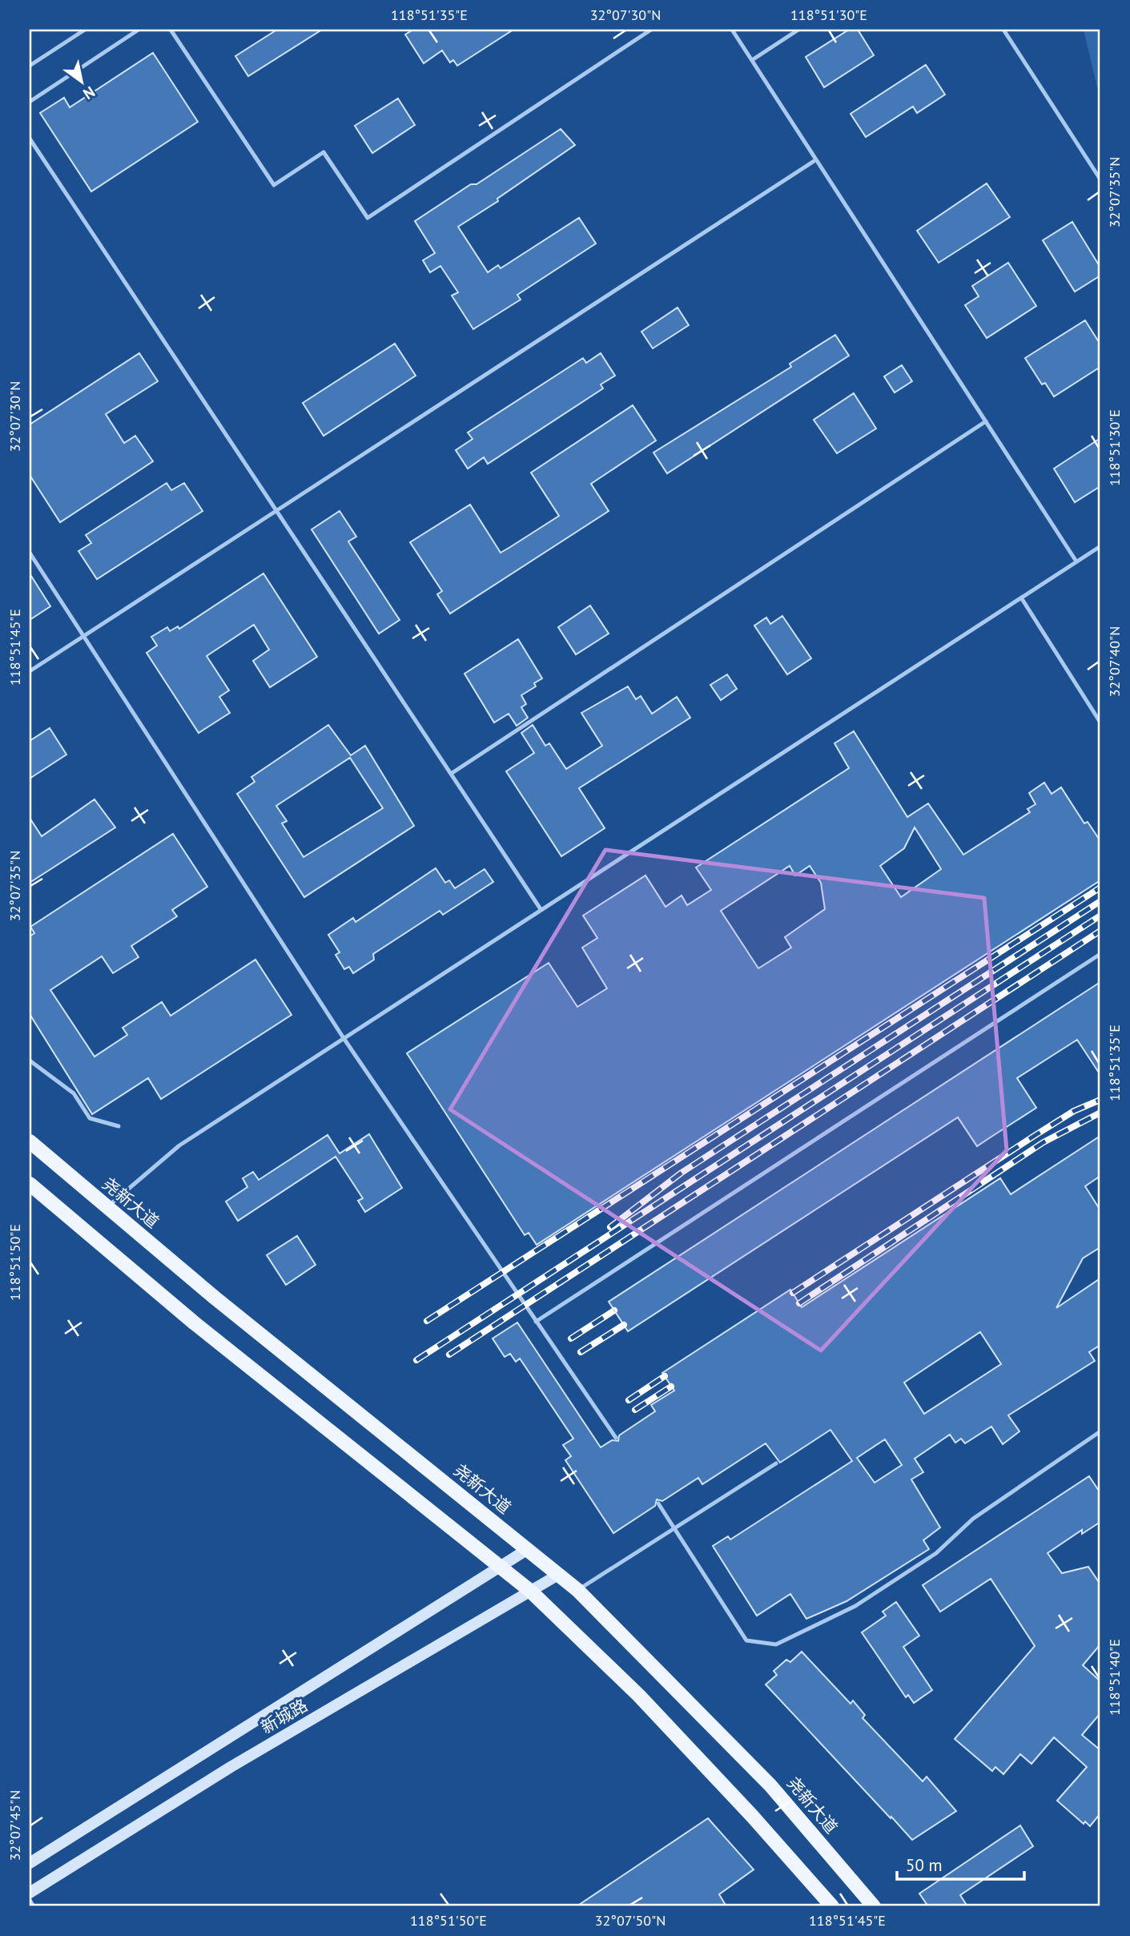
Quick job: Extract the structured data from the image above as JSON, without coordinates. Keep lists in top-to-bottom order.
{
  "streets": {
    "main road": ["尧新大道", "新城路"]
  },
  "crossings": [
    ["尧新大道", "新城路"]
  ],
  "scale_bar": "50 m",
  "north": "bottom right",
  "coordinates": [
    "118°51'35\"E",
    "32°07'30\"N",
    "118°51'30\"E",
    "32°07'35\"N",
    "118°51'45\"E",
    "32°07'40\"N",
    "118°51'50\"E",
    "118°51'40\"E",
    "32°07'45\"N",
    "32°07'50\"N"
  ]
}
